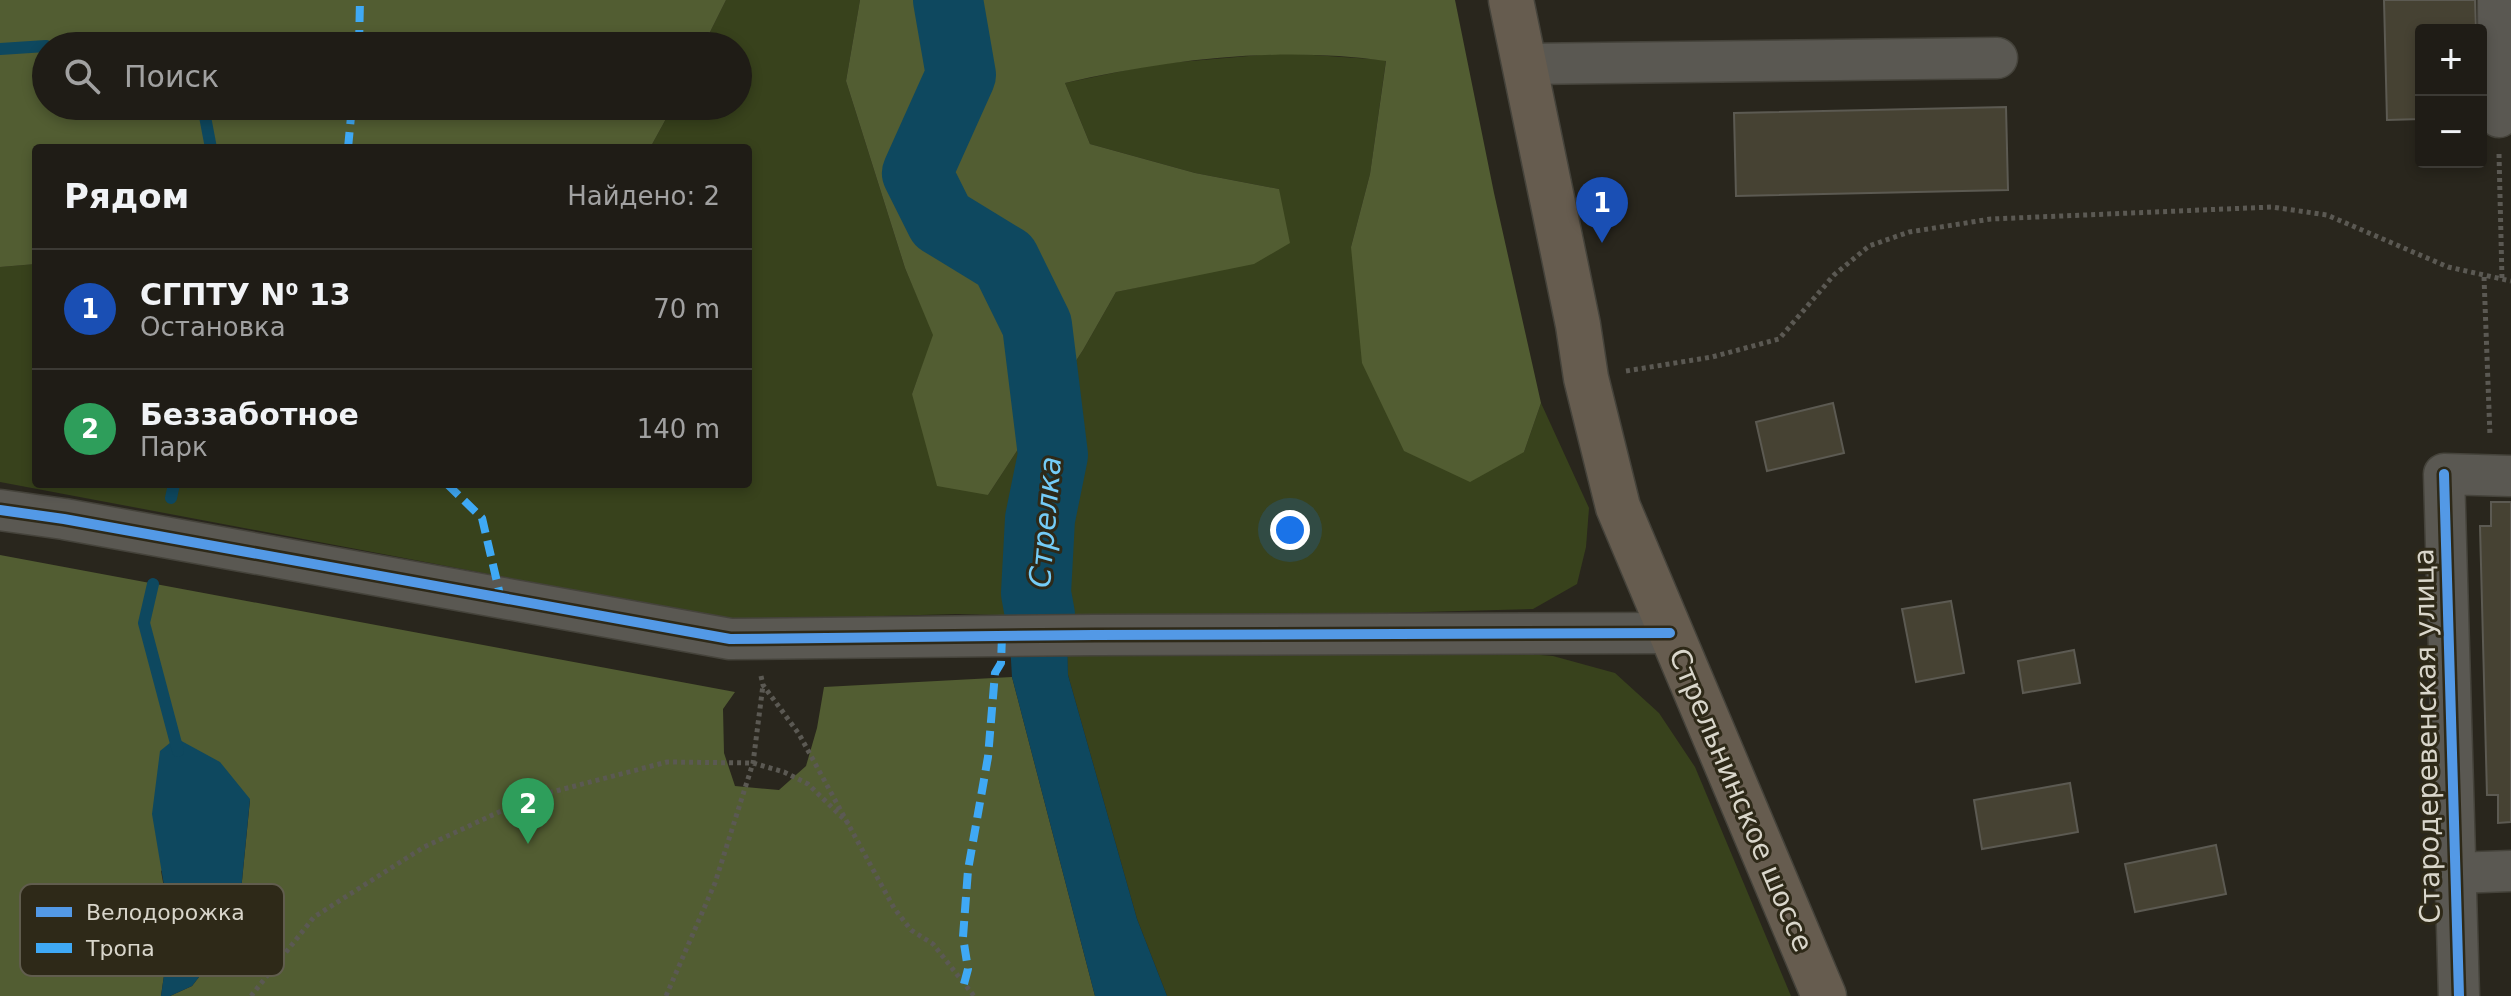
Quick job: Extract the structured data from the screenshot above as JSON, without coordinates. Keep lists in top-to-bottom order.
{
  "streets": {
    "main road": ["Стрельнинское шоссе"],
    "street": ["Стародеревенская улица"]
  },
  "water": ["Стрелка"],
  "legend": ["Велодорожка", "Тропа"],
  "page": {
    "map_buttons": ["+", "−"],
    "search": "Поиск",
    "heading": ["Рядом", "Найдено: 2"],
    "pins": ["1", "2"],
    "list": [
      {
        "mark": "1",
        "name": "СГПТУ N⁰ 13",
        "note": "Остановка",
        "value": "70 m"
      },
      {
        "mark": "2",
        "name": "Беззаботное",
        "note": "Парк",
        "value": "140 m"
      }
    ]
  }
}
